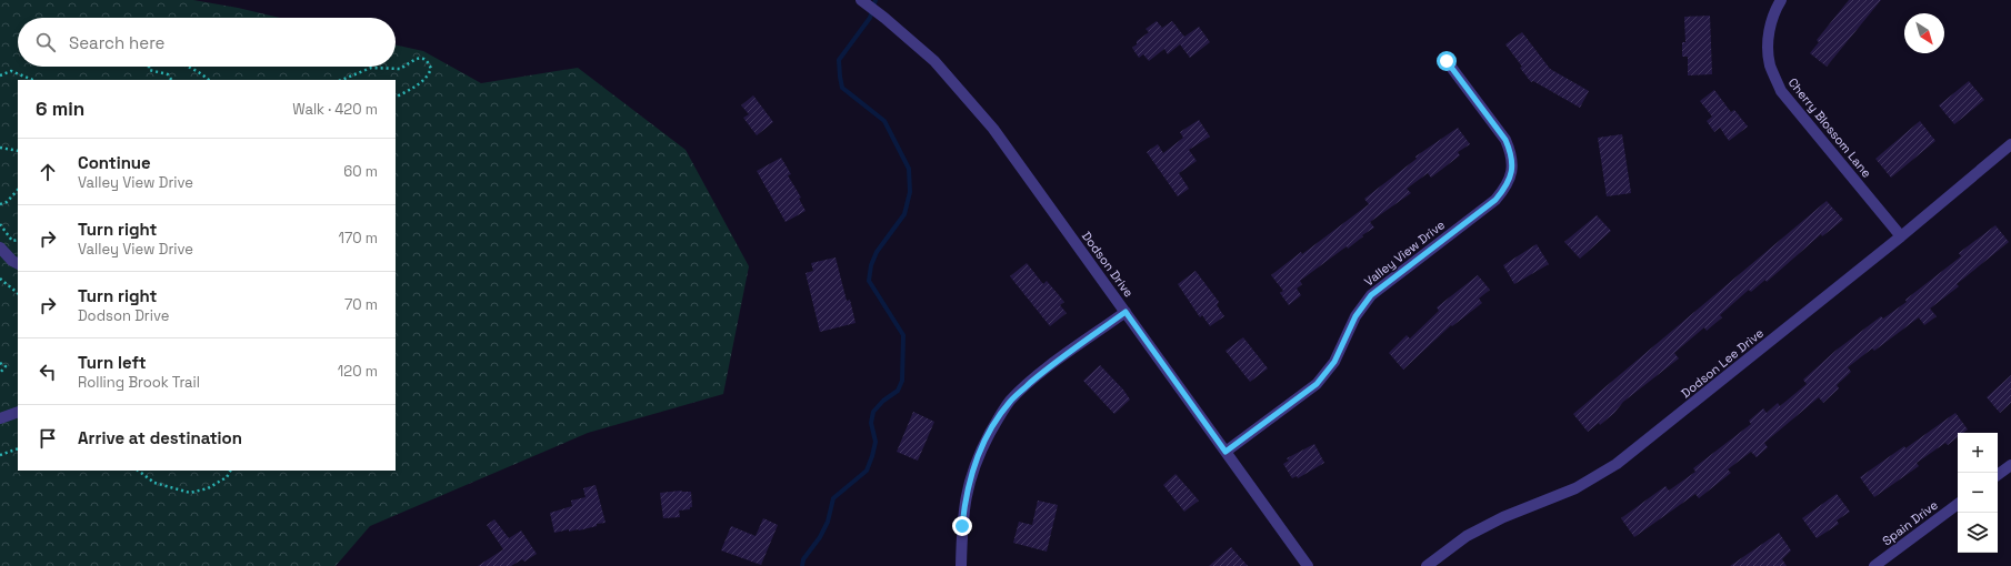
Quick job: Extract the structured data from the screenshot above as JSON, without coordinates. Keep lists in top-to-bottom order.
{
  "streets": {
    "street": [
      "Cherry Blossom Lane",
      "Valley View Drive",
      "Dodson Drive",
      "Dodson Lee Drive",
      "Spain Drive"
    ]
  },
  "crossings": [
    ["Cherry Blossom Lane", "Dodson Lee Drive"],
    ["Valley View Drive", "Dodson Drive"]
  ],
  "north": "bottom right",
  "page": {
    "search": "Search here",
    "heading": ["6 min", "Walk · 420 m"],
    "list": [
      ["Continue", "Valley View Drive", "60 m"],
      ["Turn right", "Valley View Drive", "170 m"],
      ["Turn right", "Dodson Drive", "70 m"],
      ["Turn left", "Rolling Brook Trail", "120 m"],
      "Arrive at destination"
    ],
    "map_buttons": ["+", "−"]
  }
}
